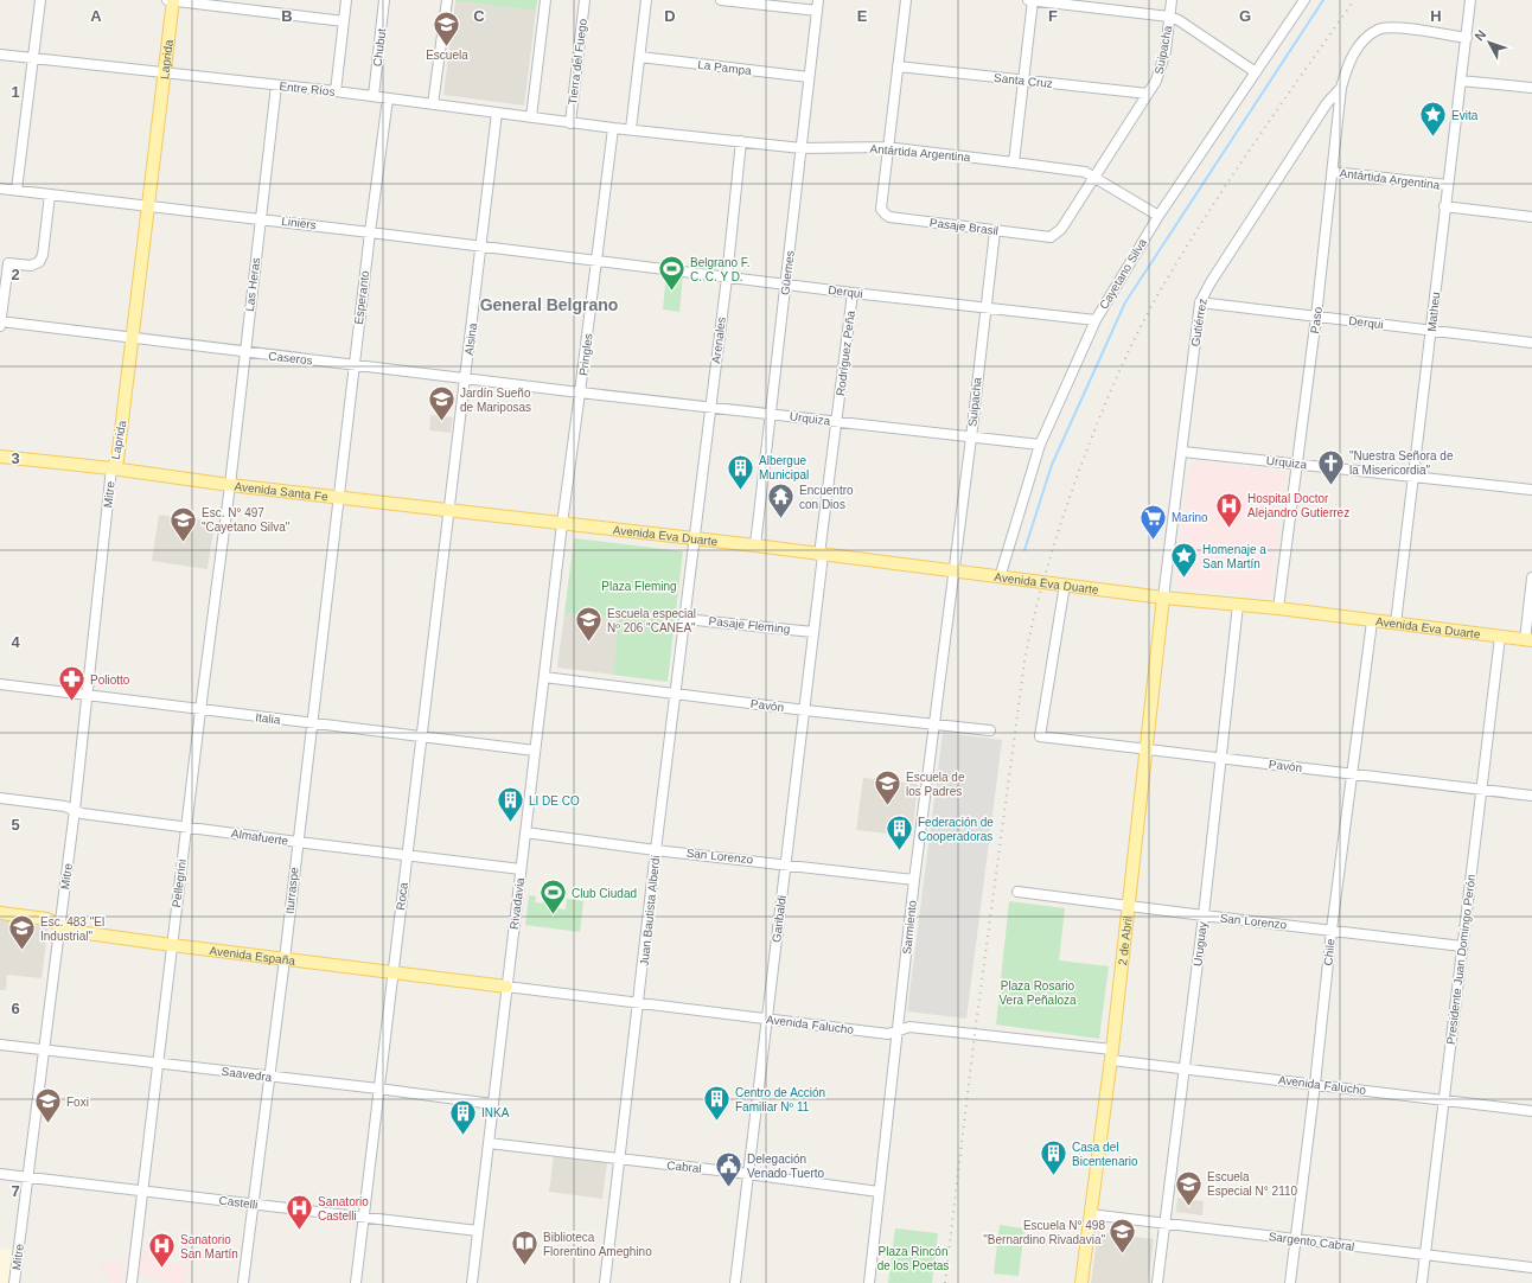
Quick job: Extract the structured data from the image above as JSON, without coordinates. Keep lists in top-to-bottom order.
{
  "streets": {
    "main road": [
      "Laprida",
      "Avenida Santa Fe",
      "Avenida Eva Duarte",
      "2 de Abril",
      "Avenida España"
    ],
    "street": [
      "Chubut",
      "Suipacha",
      "Tierra del Fuego",
      "La Pampa",
      "Santa Cruz",
      "Entre Ríos",
      "Antártida Argentina",
      "Liniers",
      "Pasaje Brasil",
      "Güemes",
      "Cayetano Silva",
      "Las Heras",
      "Derqui",
      "Esperanto",
      "Matheu",
      "Paso",
      "Gutiérrez",
      "Alsina",
      "Arenales",
      "Rodríguez Peña",
      "Pringles",
      "Caseros",
      "Urquiza",
      "Mitre",
      "Pasaje Fleming",
      "Pavón",
      "Italia",
      "Almafuerte",
      "San Lorenzo",
      "Pellegrini",
      "Iturraspe",
      "Roca",
      "Rivadavia",
      "Juan Bautista Alberdi",
      "Garibaldi",
      "Sarmiento",
      "Uruguay",
      "Chile",
      "Presidente Juan Domingo Perón",
      "Avenida Falucho",
      "Saavedra",
      "Cabral",
      "Castelli",
      "Sargento Cabral"
    ]
  },
  "crossings": [
    ["Chubut", "Entre Ríos"],
    ["Suipacha", "Santa Cruz"],
    ["Suipacha", "Antártida Argentina"],
    ["Suipacha", "Pasaje Brasil"],
    ["Suipacha", "Derqui"],
    ["Suipacha", "Urquiza"],
    ["Suipacha", "Avenida Eva Duarte"],
    ["Suipacha", "Sarmiento"],
    ["Laprida", "Entre Ríos"],
    ["Laprida", "Liniers"],
    ["Laprida", "Caseros"],
    ["Laprida", "Avenida Santa Fe"],
    ["Laprida", "Mitre"],
    ["Tierra del Fuego", "Entre Ríos"],
    ["La Pampa", "Güemes"],
    ["Entre Ríos", "Antártida Argentina"],
    ["Entre Ríos", "Las Heras"],
    ["Entre Ríos", "Esperanto"],
    ["Entre Ríos", "Alsina"],
    ["Entre Ríos", "Pringles"],
    ["Antártida Argentina", "Pasaje Brasil"],
    ["Antártida Argentina", "Güemes"],
    ["Antártida Argentina", "Cayetano Silva"],
    ["Antártida Argentina", "Matheu"],
    ["Antártida Argentina", "Paso"],
    ["Antártida Argentina", "Arenales"],
    ["Antártida Argentina", "Pringles"],
    ["Liniers", "Las Heras"],
    ["Liniers", "Derqui"],
    ["Liniers", "Esperanto"],
    ["Liniers", "Alsina"],
    ["Liniers", "Pringles"],
    ["Güemes", "Derqui"],
    ["Güemes", "Urquiza"],
    ["Güemes", "Avenida Eva Duarte"],
    ["Cayetano Silva", "Derqui"],
    ["Cayetano Silva", "Urquiza"],
    ["Cayetano Silva", "Avenida Eva Duarte"],
    ["Las Heras", "Caseros"],
    ["Las Heras", "Avenida Santa Fe"],
    ["Las Heras", "Pellegrini"],
    ["Derqui", "Matheu"],
    ["Derqui", "Paso"],
    ["Derqui", "Gutiérrez"],
    ["Derqui", "Arenales"],
    ["Derqui", "Rodríguez Peña"],
    ["Derqui", "Pringles"],
    ["Esperanto", "Caseros"],
    ["Esperanto", "Avenida Santa Fe"],
    ["Esperanto", "Iturraspe"],
    ["Matheu", "Paso"],
    ["Matheu", "Urquiza"],
    ["Matheu", "Avenida Eva Duarte"],
    ["Paso", "Gutiérrez"],
    ["Paso", "Urquiza"],
    ["Paso", "Avenida Eva Duarte"],
    ["Gutiérrez", "Urquiza"],
    ["Gutiérrez", "Avenida Eva Duarte"],
    ["Gutiérrez", "2 de Abril"],
    ["Alsina", "Caseros"],
    ["Alsina", "Avenida Santa Fe"],
    ["Alsina", "Roca"],
    ["Arenales", "Urquiza"],
    ["Arenales", "Avenida Eva Duarte"],
    ["Arenales", "Juan Bautista Alberdi"],
    ["Rodríguez Peña", "Urquiza"],
    ["Rodríguez Peña", "Avenida Eva Duarte"],
    ["Rodríguez Peña", "Garibaldi"],
    ["Pringles", "Caseros"],
    ["Pringles", "Urquiza"],
    ["Pringles", "Avenida Santa Fe"],
    ["Pringles", "Avenida Eva Duarte"],
    ["Pringles", "Rivadavia"],
    ["Caseros", "Urquiza"],
    ["Avenida Santa Fe", "Mitre"],
    ["Avenida Santa Fe", "Avenida Eva Duarte"],
    ["Avenida Santa Fe", "Pellegrini"],
    ["Avenida Santa Fe", "Iturraspe"],
    ["Avenida Santa Fe", "Roca"],
    ["Avenida Santa Fe", "Rivadavia"],
    ["Mitre", "Italia"],
    ["Mitre", "Almafuerte"],
    ["Mitre", "Avenida España"],
    ["Mitre", "Saavedra"],
    ["Mitre", "Castelli"],
    ["Avenida Eva Duarte", "Pavón"],
    ["Avenida Eva Duarte", "Rivadavia"],
    ["Avenida Eva Duarte", "Juan Bautista Alberdi"],
    ["Avenida Eva Duarte", "Garibaldi"],
    ["Avenida Eva Duarte", "Sarmiento"],
    ["Avenida Eva Duarte", "2 de Abril"],
    ["Avenida Eva Duarte", "Uruguay"],
    ["Avenida Eva Duarte", "Chile"],
    ["Avenida Eva Duarte", "Presidente Juan Domingo Perón"],
    ["Pasaje Fleming", "Juan Bautista Alberdi"],
    ["Pasaje Fleming", "Garibaldi"],
    ["Pavón", "Rivadavia"],
    ["Pavón", "Juan Bautista Alberdi"],
    ["Pavón", "Garibaldi"],
    ["Pavón", "Sarmiento"],
    ["Pavón", "2 de Abril"],
    ["Pavón", "Uruguay"],
    ["Pavón", "Chile"],
    ["Pavón", "Presidente Juan Domingo Perón"],
    ["Italia", "Pellegrini"],
    ["Italia", "Iturraspe"],
    ["Italia", "Roca"],
    ["Italia", "Rivadavia"],
    ["Almafuerte", "Pellegrini"],
    ["Almafuerte", "Iturraspe"],
    ["Almafuerte", "Roca"],
    ["Almafuerte", "Rivadavia"],
    ["San Lorenzo", "Rivadavia"],
    ["San Lorenzo", "Juan Bautista Alberdi"],
    ["San Lorenzo", "Garibaldi"],
    ["San Lorenzo", "Sarmiento"],
    ["San Lorenzo", "2 de Abril"],
    ["San Lorenzo", "Uruguay"],
    ["San Lorenzo", "Chile"],
    ["San Lorenzo", "Presidente Juan Domingo Perón"],
    ["Pellegrini", "Avenida España"],
    ["Pellegrini", "Saavedra"],
    ["Pellegrini", "Castelli"],
    ["Iturraspe", "Avenida España"],
    ["Iturraspe", "Saavedra"],
    ["Iturraspe", "Castelli"],
    ["Roca", "Avenida España"],
    ["Roca", "Saavedra"],
    ["Roca", "Castelli"],
    ["Rivadavia", "Avenida España"],
    ["Rivadavia", "Avenida Falucho"],
    ["Rivadavia", "Saavedra"],
    ["Rivadavia", "Cabral"],
    ["Rivadavia", "Castelli"],
    ["Juan Bautista Alberdi", "Avenida Falucho"],
    ["Juan Bautista Alberdi", "Cabral"],
    ["Garibaldi", "Avenida Falucho"],
    ["Garibaldi", "Cabral"],
    ["Sarmiento", "Avenida Falucho"],
    ["Sarmiento", "Cabral"],
    ["2 de Abril", "Avenida Falucho"],
    ["2 de Abril", "Sargento Cabral"],
    ["Uruguay", "Avenida Falucho"],
    ["Uruguay", "Sargento Cabral"],
    ["Chile", "Avenida Falucho"],
    ["Chile", "Sargento Cabral"],
    ["Avenida España", "Avenida Falucho"],
    ["Presidente Juan Domingo Perón", "Avenida Falucho"],
    ["Presidente Juan Domingo Perón", "Sargento Cabral"]
  ],
  "districts": ["General Belgrano"],
  "parks": ["Plaza Fleming", "Plaza Rosario Vera Peñaloza", "Plaza Rincón de los Poetas"],
  "places": {
    "school or university": [
      "Escuela",
      "Jardín Sueño de Mariposas",
      "Esc. N° 497 \"Cayetano Silva\"",
      "Escuela especial Nº 206 \"CANEA\"",
      "Escuela de los Padres",
      "Esc. 483 \"El Industrial\"",
      "Foxi",
      "Escuela Especial N° 2110",
      "Escuela N° 498 \"Bernardino Rivadavia\""
    ],
    "place": ["Evita", "Homenaje a San Martín"],
    "sports": ["Belgrano F. C. C. Y D.", "Club Ciudad"],
    "church": ["\"Nuestra Señora de la Misericordia\""],
    "building": [
      "Albergue Municipal",
      "LI DE CO",
      "Federación de Cooperadoras",
      "Centro de Acción Familiar Nº 11",
      "INKA",
      "Casa del Bicentenario"
    ],
    "temple": ["Encuentro con Dios"],
    "hospital": ["Hospital Doctor Alejandro Gutierrez", "Sanatorio Castelli", "Sanatorio San Martín"],
    "supermarket": ["Marino"],
    "pharmacy": ["Poliotto"],
    "public building": ["Delegación Venado Tuerto"],
    "library": ["Biblioteca Florentino Ameghino"]
  },
  "north": "top left",
  "grid": {
    "columns": [
      "A",
      "B",
      "C",
      "D",
      "E",
      "F",
      "G",
      "H"
    ],
    "rows": [
      "1",
      "2",
      "3",
      "4",
      "5",
      "6",
      "7"
    ]
  }
}
